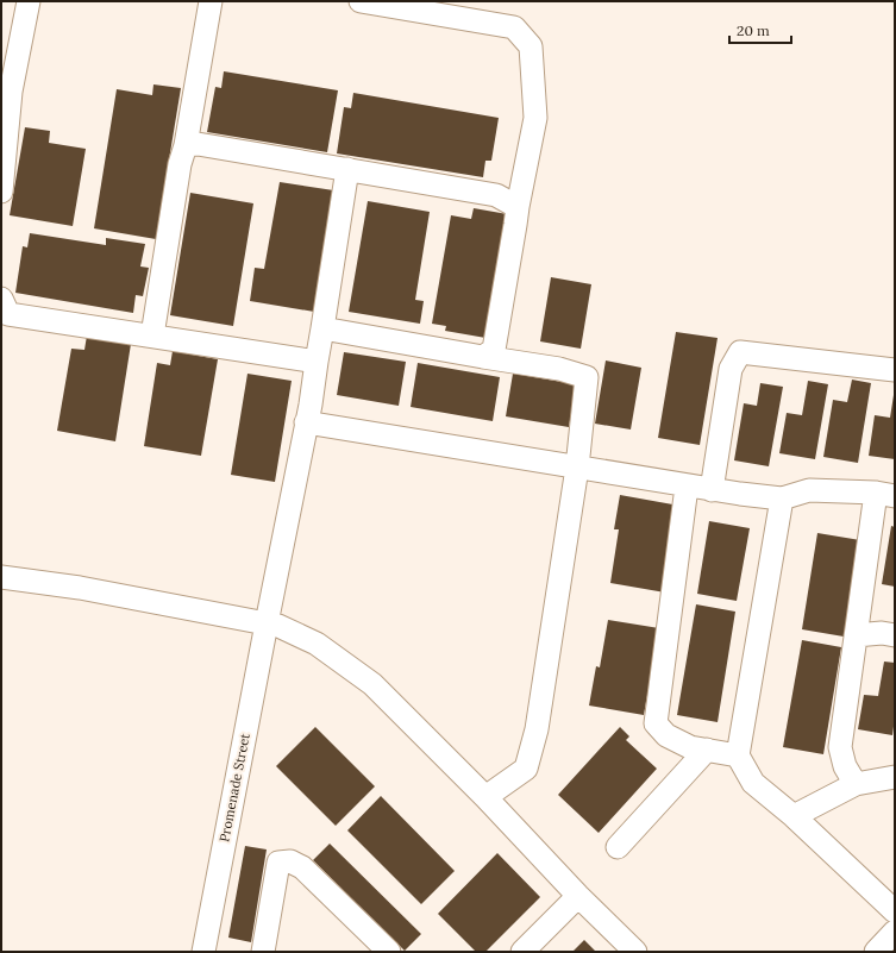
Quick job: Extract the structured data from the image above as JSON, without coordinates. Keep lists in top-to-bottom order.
{
  "streets": {
    "street": ["Promenade Street"]
  },
  "scale_bar": "20 m"
}
